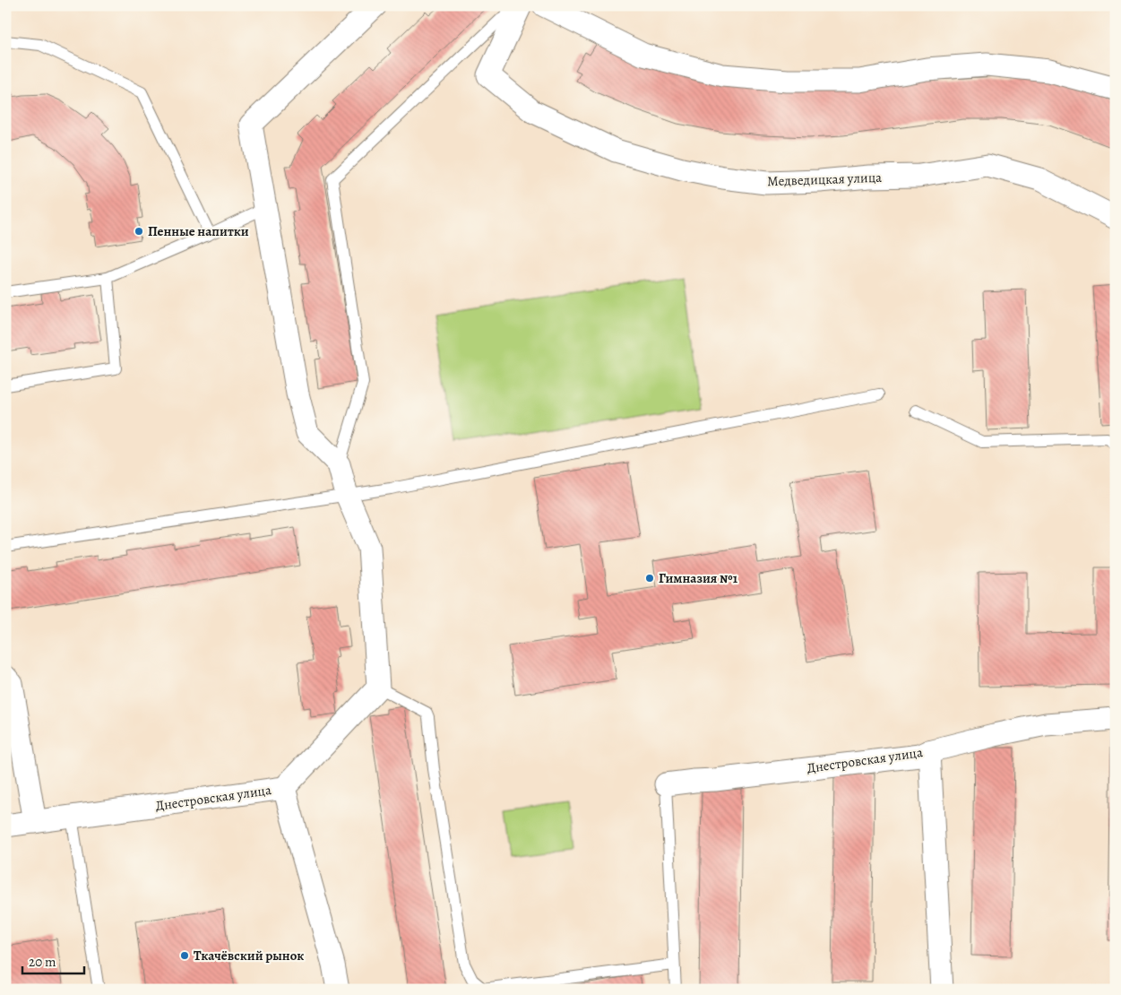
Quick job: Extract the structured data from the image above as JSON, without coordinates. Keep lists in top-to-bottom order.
{
  "streets": {
    "street": ["Медведицкая улица", "Днестровская улица"]
  },
  "places": ["Пенные напитки", "Гимназия №1", "Ткачёвский рынок"],
  "scale_bar": "20 m"
}
